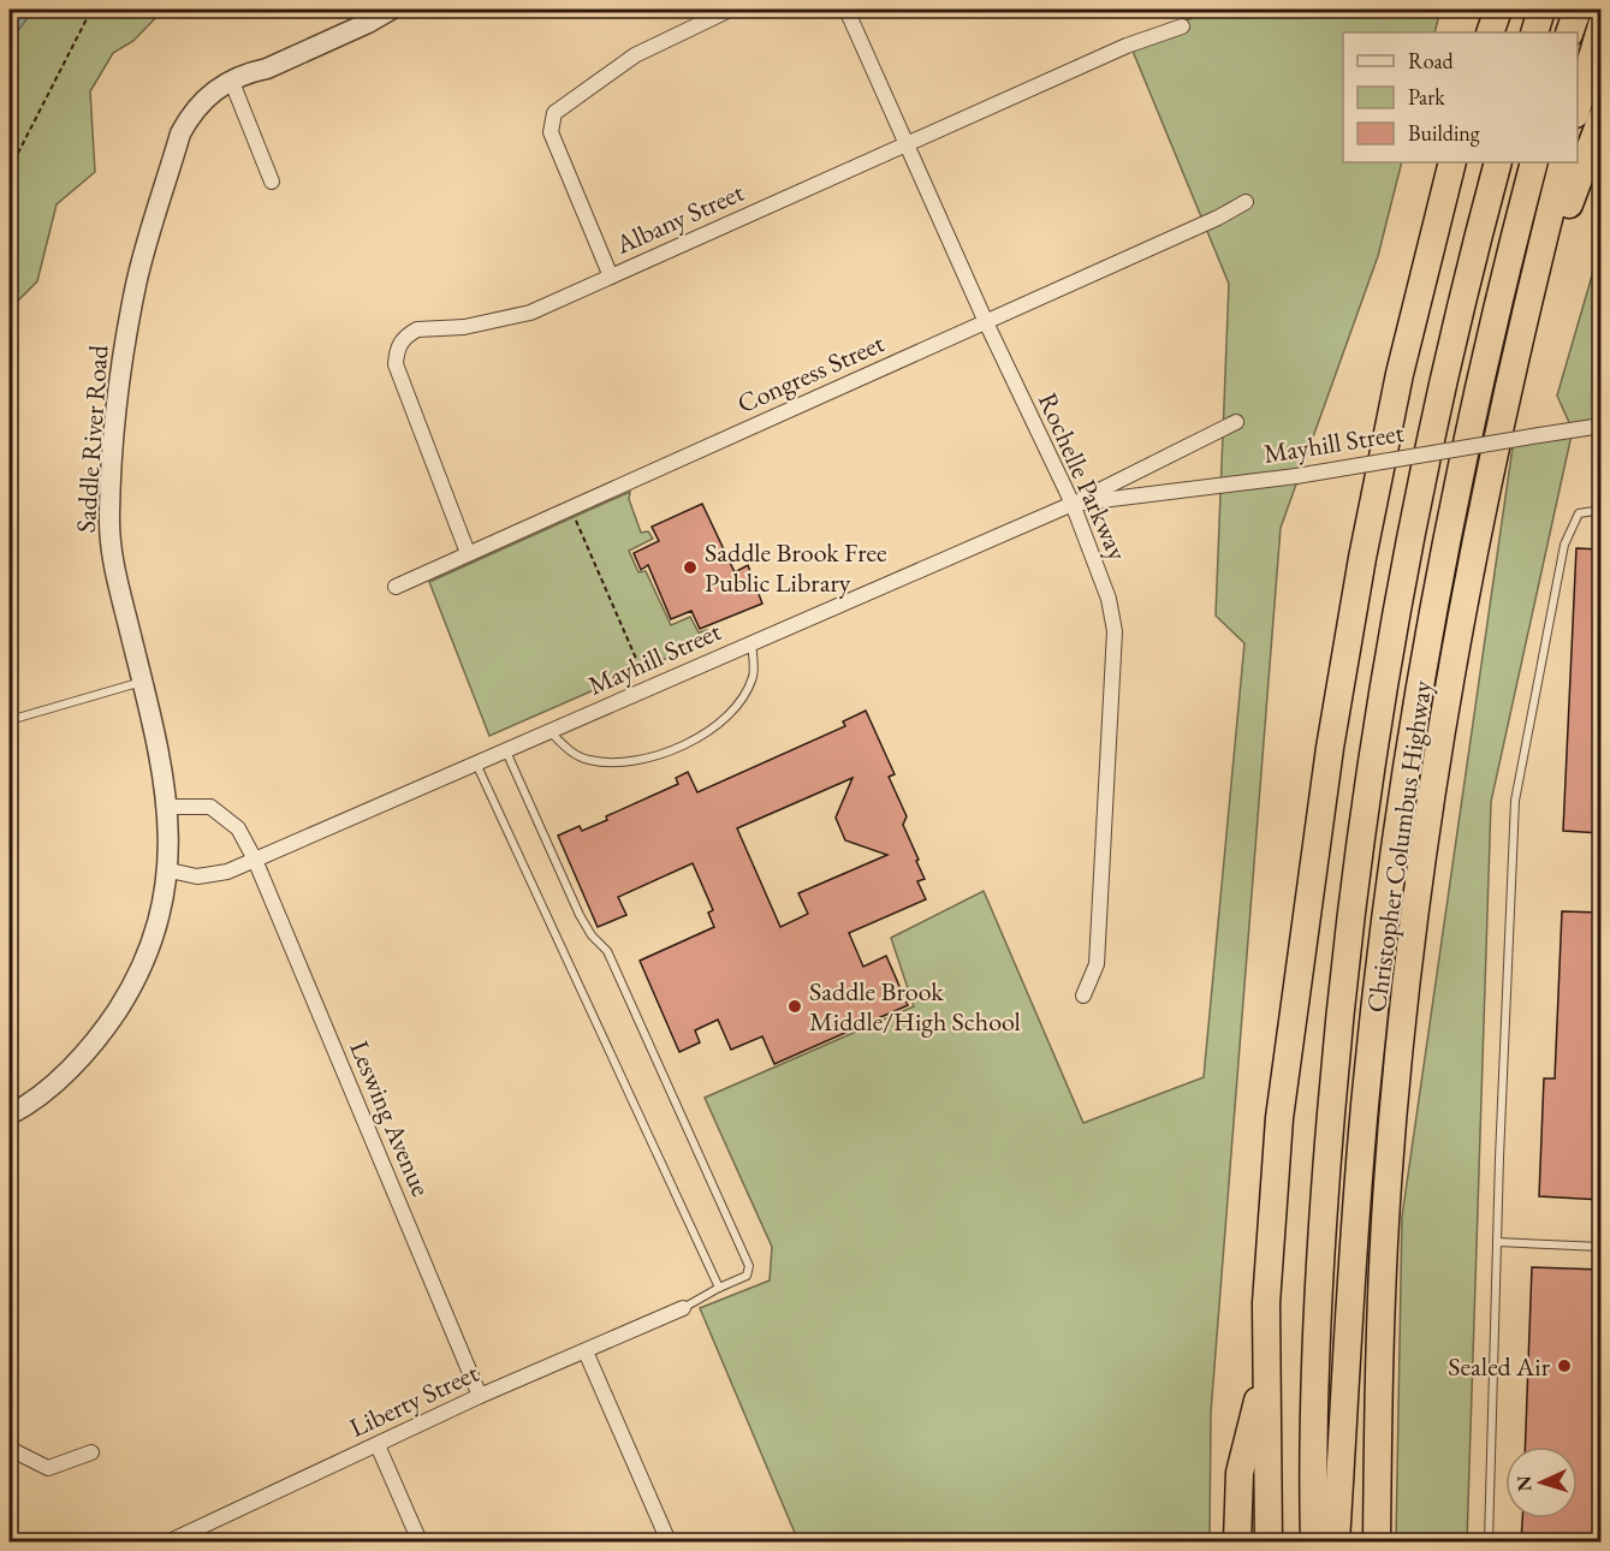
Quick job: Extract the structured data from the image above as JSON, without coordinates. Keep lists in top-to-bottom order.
{
  "streets": {
    "highway": ["Christopher Columbus Highway"],
    "street": [
      "Albany Street",
      "Congress Street",
      "Saddle River Road",
      "Mayhill Street",
      "Rochelle Parkway",
      "Leswing Avenue",
      "Liberty Street"
    ]
  },
  "crossings": [
    ["Albany Street", "Congress Street"],
    ["Albany Street", "Rochelle Parkway"],
    ["Congress Street", "Rochelle Parkway"],
    ["Saddle River Road", "Mayhill Street"],
    ["Mayhill Street", "Rochelle Parkway"],
    ["Mayhill Street", "Leswing Avenue"],
    ["Leswing Avenue", "Liberty Street"]
  ],
  "places": ["Saddle Brook Free Public Library", "Saddle Brook Middle/High School", "Sealed Air"],
  "legend": ["Road", "Park", "Building"],
  "north": "left"
}
